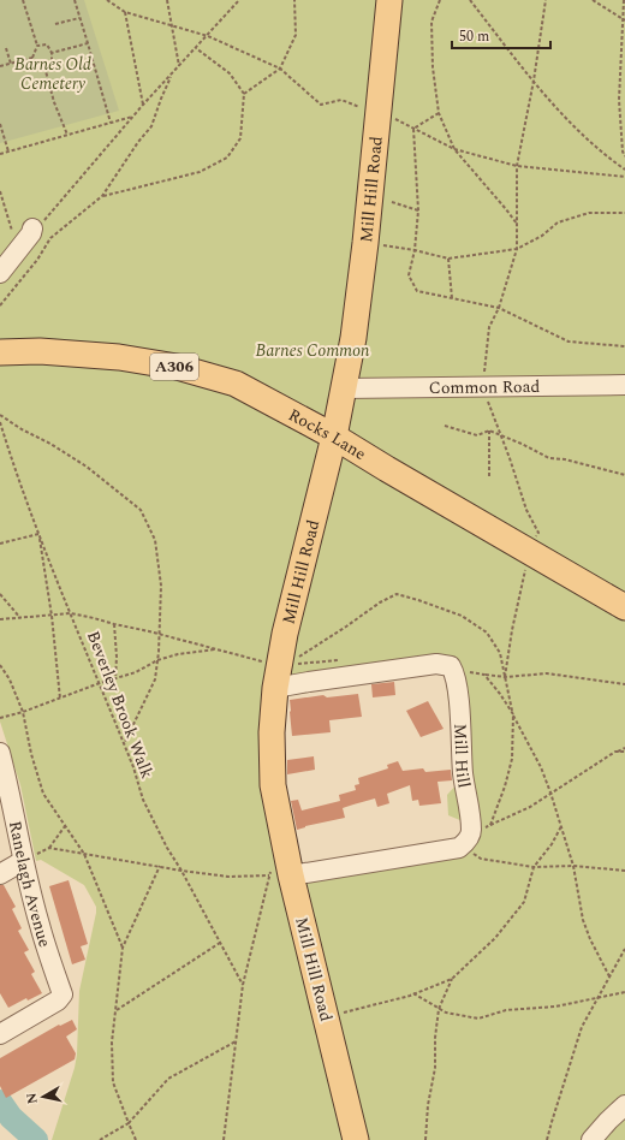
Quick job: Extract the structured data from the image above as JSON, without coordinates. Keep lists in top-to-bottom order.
{
  "streets": {
    "main road": ["Mill Hill Road", "A306", "Rocks Lane"],
    "street": ["Common Road", "Mill Hill", "Ranelagh Avenue"],
    "path": ["Beverley Brook Walk"]
  },
  "crossings": [
    ["Mill Hill Road", "Common Road"],
    ["Mill Hill Road", "Rocks Lane"],
    ["Mill Hill Road", "Mill Hill"]
  ],
  "parks": ["Barnes Old Cemetery", "Barnes Common"],
  "scale_bar": "50 m",
  "north": "left"
}
